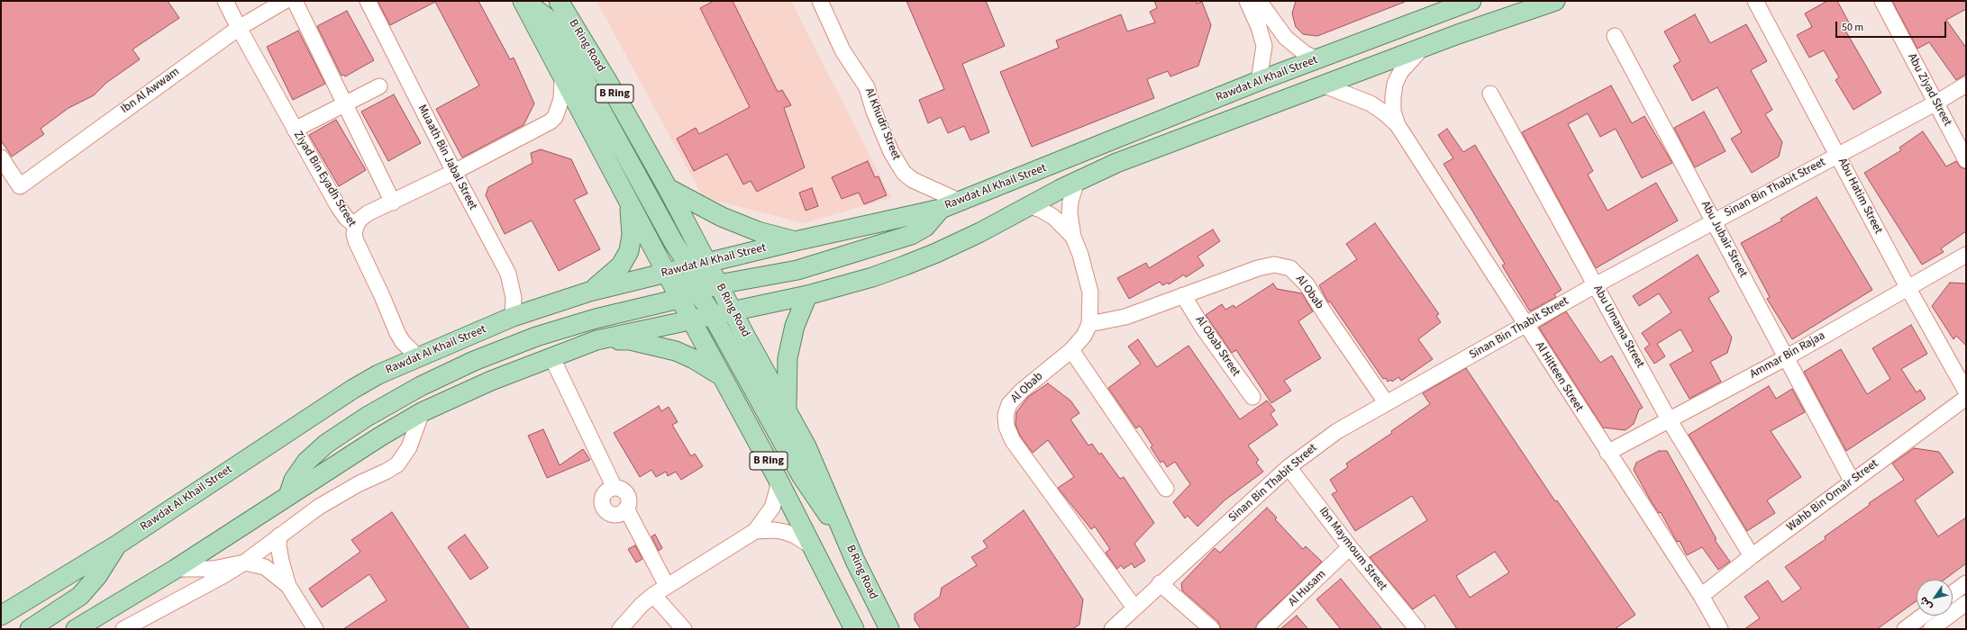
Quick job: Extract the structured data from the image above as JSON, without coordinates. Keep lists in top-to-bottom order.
{
  "streets": {
    "main road": ["B Ring Road", "Rawdat Al Khail Street", "B Ring"],
    "street": [
      "Abu Ziyad Street",
      "Ibn Al Awwam",
      "Al Khudri Street",
      "Muaath Bin Jabal Street",
      "Ziyad Bin Eyadh Street",
      "Sinan Bin Thabit Street",
      "Abu Hatim Street",
      "Abu Jubair Street",
      "Al Obab",
      "Abu Umama Street",
      "Al Obab Street",
      "Ammar Bin Rajaa",
      "Al Hitteen Street",
      "Wahb Bin Omair Street",
      "Ibn Maymoum Street",
      "Al Husam"
    ]
  },
  "crossings": [
    ["B Ring Road", "Rawdat Al Khail Street"],
    ["Rawdat Al Khail Street", "B Ring"],
    ["Rawdat Al Khail Street", "Al Khudri Street"],
    ["Rawdat Al Khail Street", "Muaath Bin Jabal Street"],
    ["Rawdat Al Khail Street", "Ziyad Bin Eyadh Street"],
    ["Abu Ziyad Street", "Sinan Bin Thabit Street"],
    ["Ibn Al Awwam", "Ziyad Bin Eyadh Street"],
    ["Sinan Bin Thabit Street", "Abu Hatim Street"],
    ["Sinan Bin Thabit Street", "Abu Jubair Street"],
    ["Sinan Bin Thabit Street", "Al Obab"],
    ["Sinan Bin Thabit Street", "Abu Umama Street"],
    ["Sinan Bin Thabit Street", "Al Hitteen Street"],
    ["Sinan Bin Thabit Street", "Ibn Maymoum Street"],
    ["Abu Hatim Street", "Ammar Bin Rajaa"],
    ["Abu Jubair Street", "Ammar Bin Rajaa"],
    ["Abu Jubair Street", "Wahb Bin Omair Street"],
    ["Al Obab", "Al Obab Street"],
    ["Abu Umama Street", "Ammar Bin Rajaa"],
    ["Abu Umama Street", "Wahb Bin Omair Street"],
    ["Ammar Bin Rajaa", "Al Hitteen Street"],
    ["Al Hitteen Street", "Wahb Bin Omair Street"],
    ["Ibn Maymoum Street", "Al Husam"]
  ],
  "scale_bar": "50 m",
  "north": "bottom left"
}
